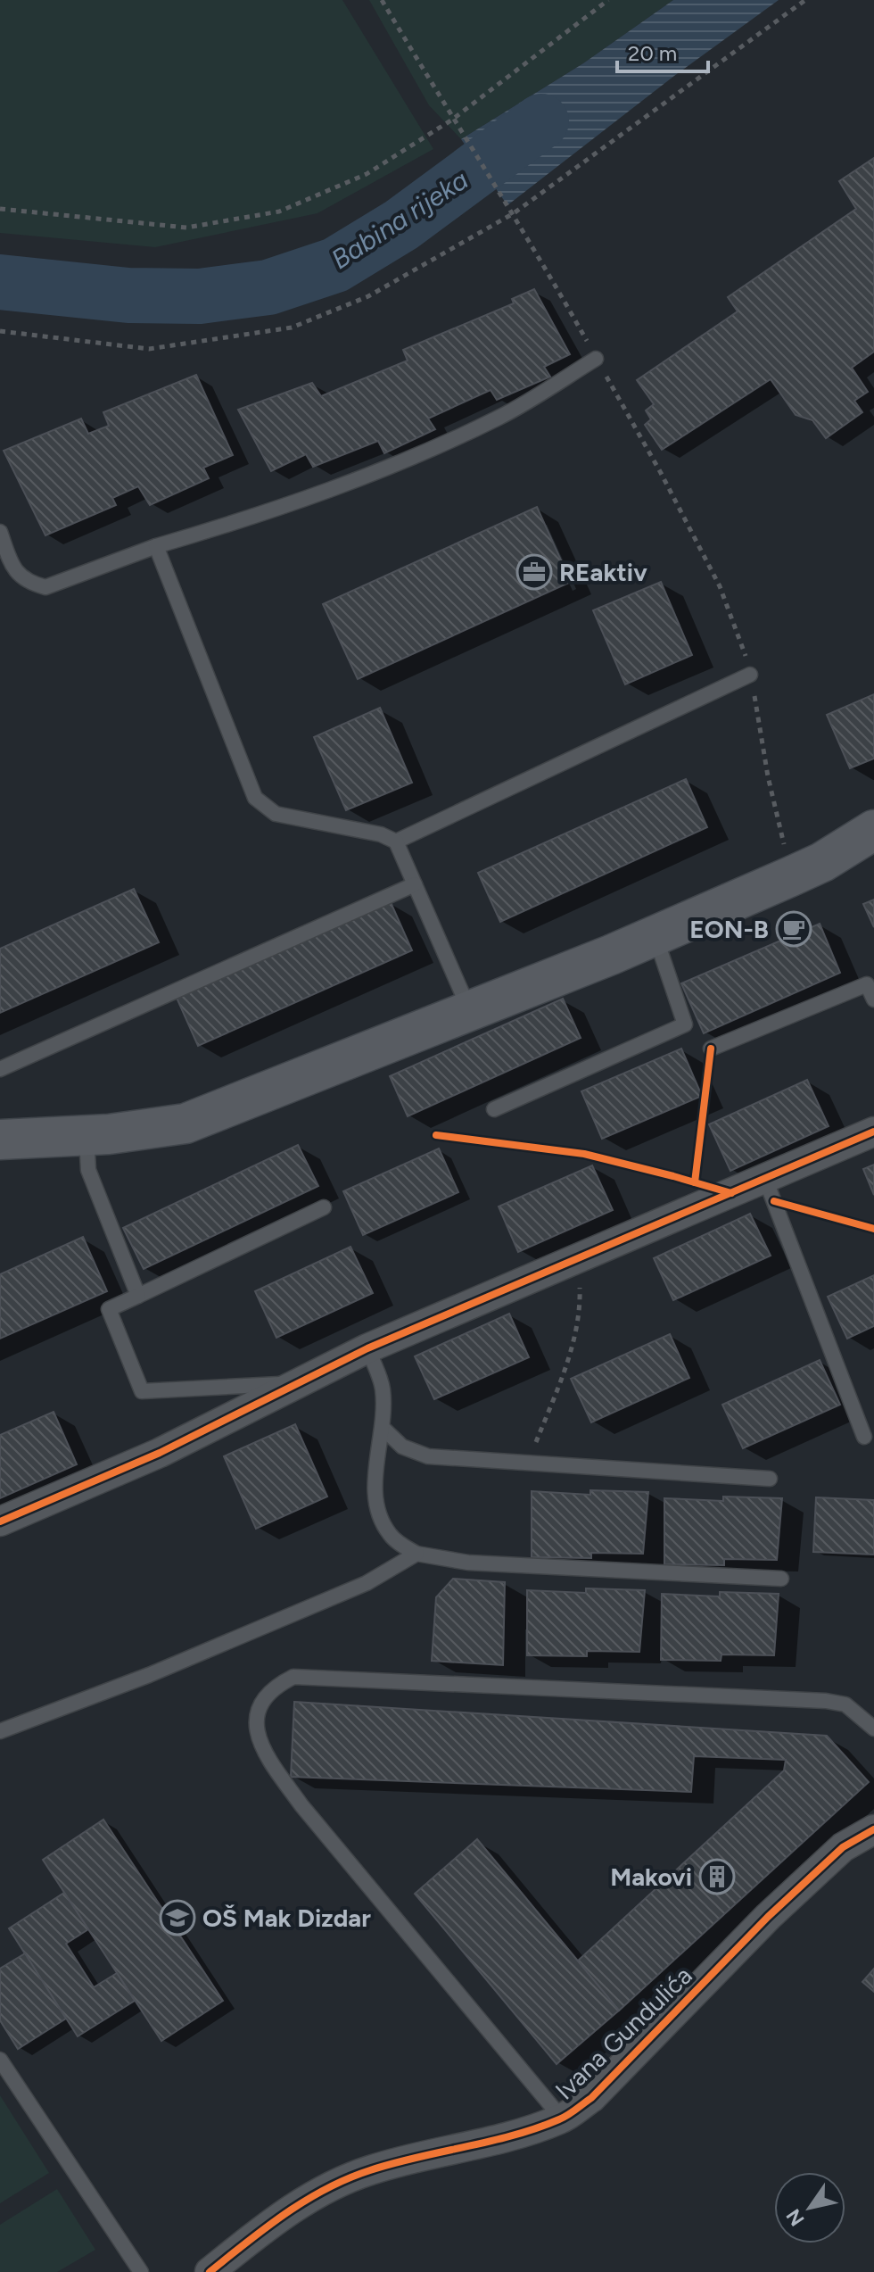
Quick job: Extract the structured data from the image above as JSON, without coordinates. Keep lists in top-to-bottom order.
{
  "streets": {
    "street": ["Ivana Gundulića"]
  },
  "water": ["Babina rijeka"],
  "places": {
    "office": ["REaktiv"],
    "cafe": ["EON-B"],
    "building": ["Makovi"],
    "school or university": ["OŠ Mak Dizdar"]
  },
  "scale_bar": "20 m",
  "north": "bottom left"
}
